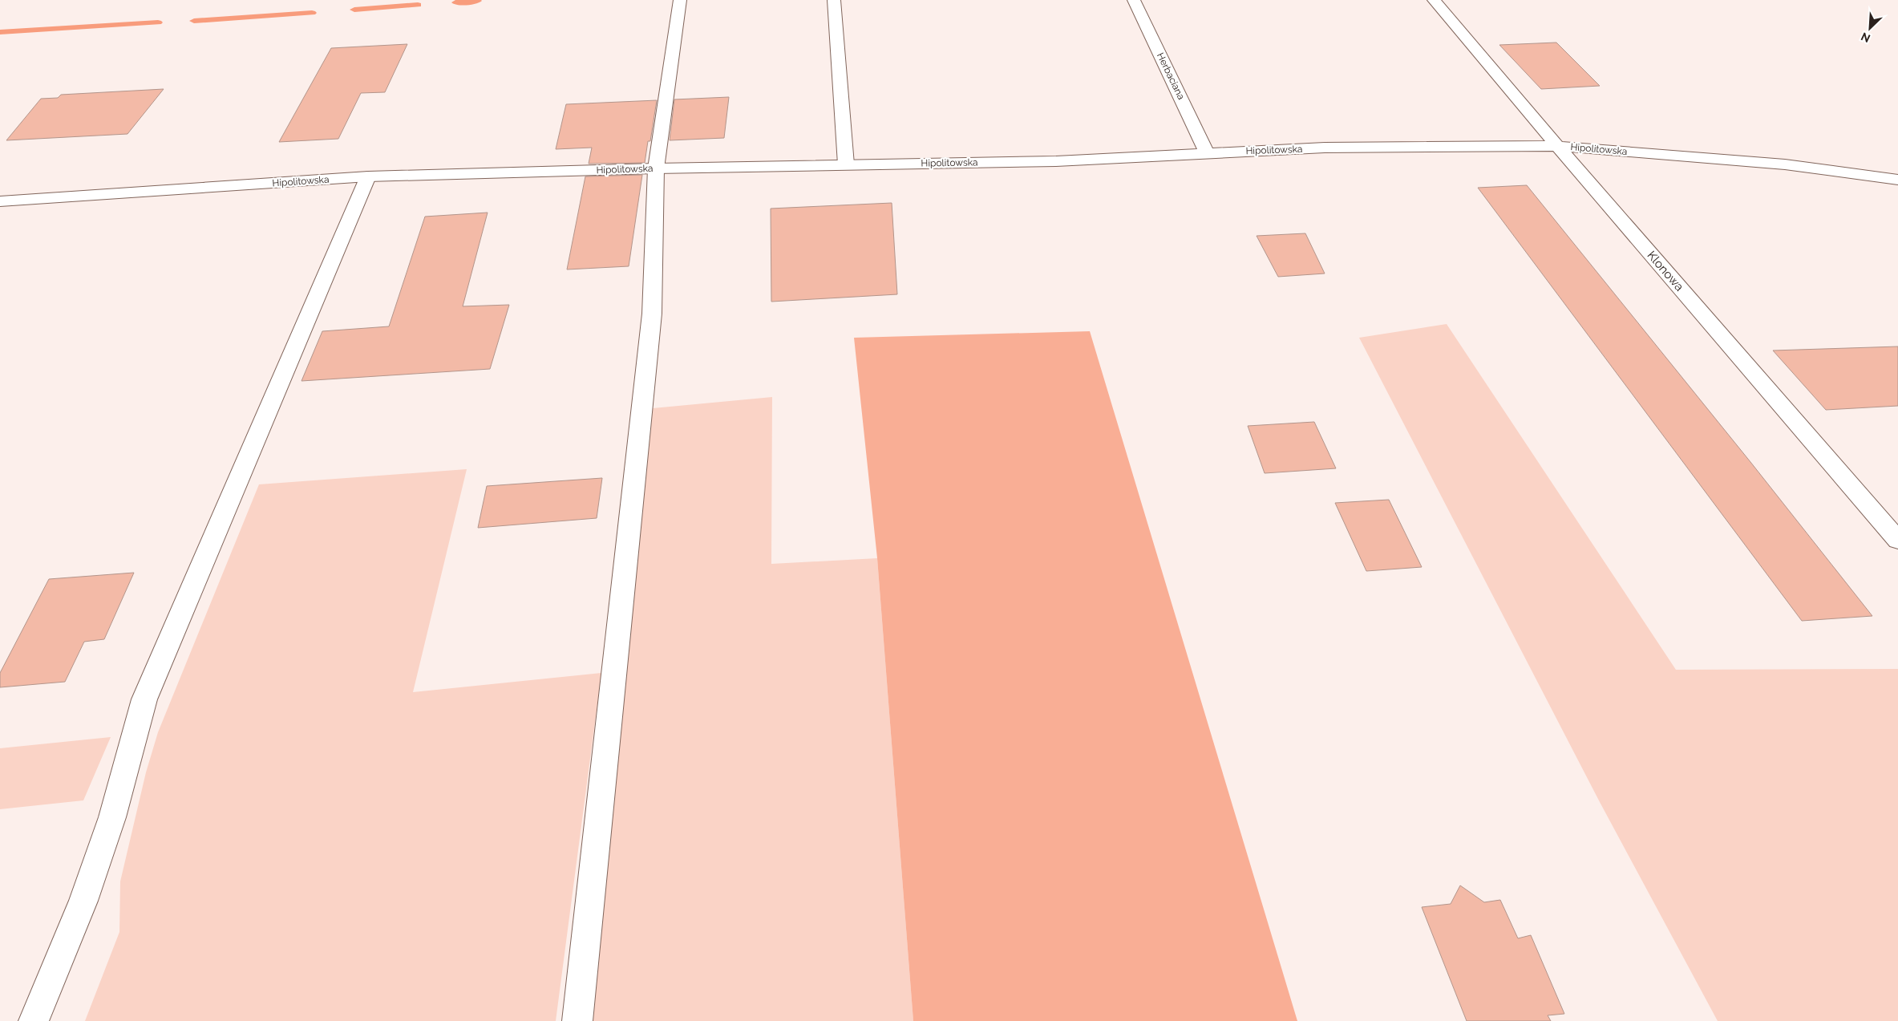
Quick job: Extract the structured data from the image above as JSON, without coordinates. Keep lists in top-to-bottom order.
{
  "streets": {
    "street": ["Herbaciana", "Hipolitowska", "Klonowa"]
  },
  "crossings": [
    ["Herbaciana", "Hipolitowska"],
    ["Hipolitowska", "Klonowa"]
  ],
  "north": "bottom left"
}
